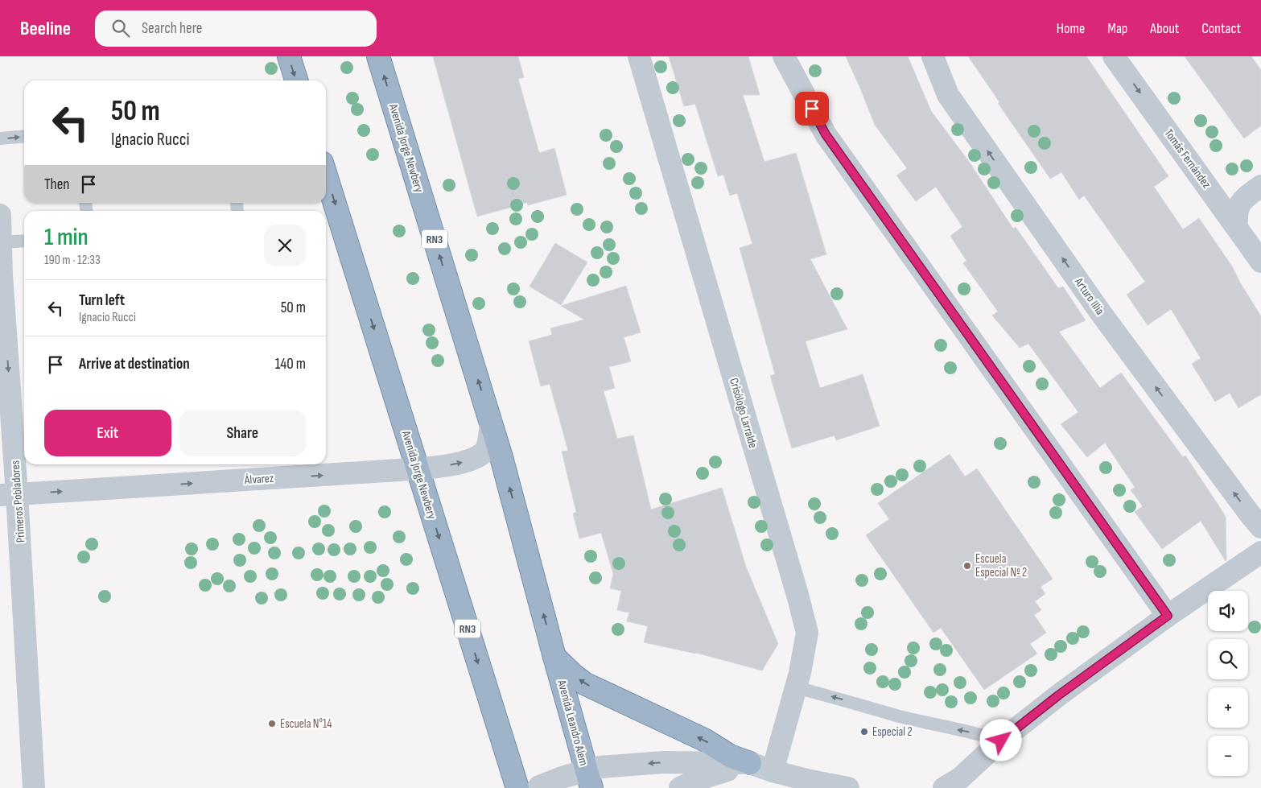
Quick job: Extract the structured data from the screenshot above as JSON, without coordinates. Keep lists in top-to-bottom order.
{
  "streets": {
    "highway": ["Avenida Jorge Newbery", "RN3", "Avenida Leandro Alem"],
    "street": [
      "Tomás Fernández",
      "Arturo Illia",
      "Crisólogo Larralde",
      "Álvarez",
      "Primeros Pobladores"
    ]
  },
  "crossings": [
    ["Avenida Jorge Newbery", "Álvarez"],
    ["Avenida Jorge Newbery", "Avenida Leandro Alem"],
    ["Álvarez", "Primeros Pobladores"]
  ],
  "one_way": ["Tomás Fernández", "Álvarez", "Primeros Pobladores"],
  "places": ["Escuela Especial Nº 2", "Escuela N°14", "Especial 2"],
  "page": {
    "header": "Beeline",
    "search": "Search here",
    "nav": [
      "Home",
      "Map",
      "About",
      "Contact"
    ],
    "turn": ["50 m", "Ignacio Rucci"],
    "then": "Then",
    "heading": ["1 min", "190 m · 12:33"],
    "list": [
      {
        "name": "Turn left",
        "note": "Ignacio Rucci",
        "value": "50 m"
      },
      {
        "name": "Arrive at destination",
        "value": "140 m"
      }
    ],
    "buttons": ["Exit", "Share"],
    "map_buttons": ["+", "−"]
  }
}
